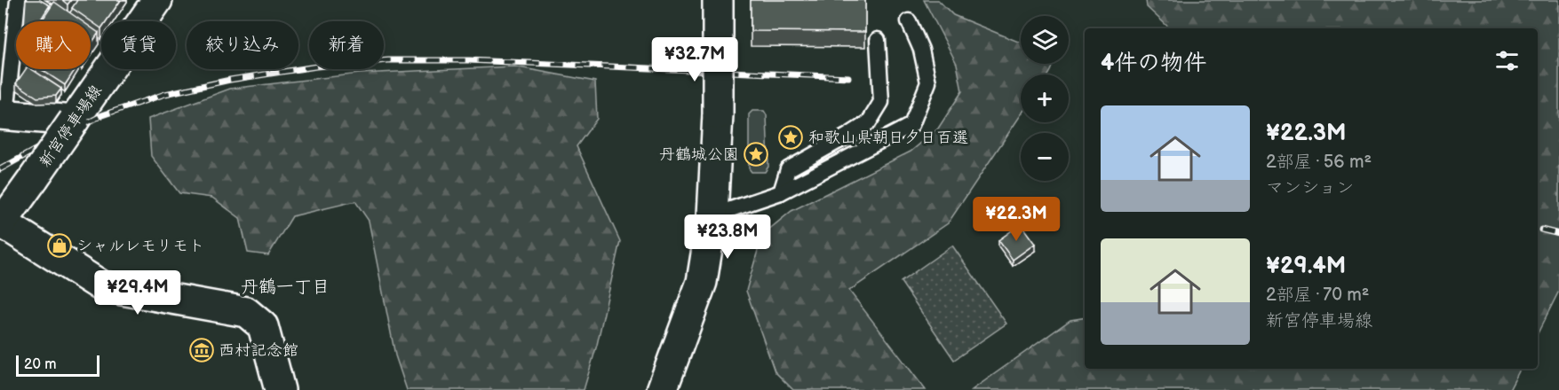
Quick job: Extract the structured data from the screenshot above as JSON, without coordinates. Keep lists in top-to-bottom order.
{
  "streets": {
    "street": ["新宮停車場線"]
  },
  "districts": ["丹鶴一丁目"],
  "places": {
    "place": ["和歌山県朝日夕日百選", "丹鶴城公園"],
    "shop": ["シャルレモリモト"],
    "museum": ["西村記念館"]
  },
  "scale_bar": "20 m",
  "page": {
    "map_buttons": ["+", "−"],
    "chip": [
      "購入",
      "賃貸",
      "絞り込み",
      "新着"
    ],
    "heading": "4件の物件",
    "price": [
      "¥32.7M",
      "¥22.3M",
      "¥23.8M",
      "¥29.4M"
    ],
    "list": [
      {
        "name": "¥22.3M",
        "note": "2部屋 · 56 m² · マンション"
      },
      {
        "name": "¥29.4M",
        "note": "2部屋 · 70 m² · 新宮停車場線"
      }
    ],
    "scale": "20 m"
  }
}
